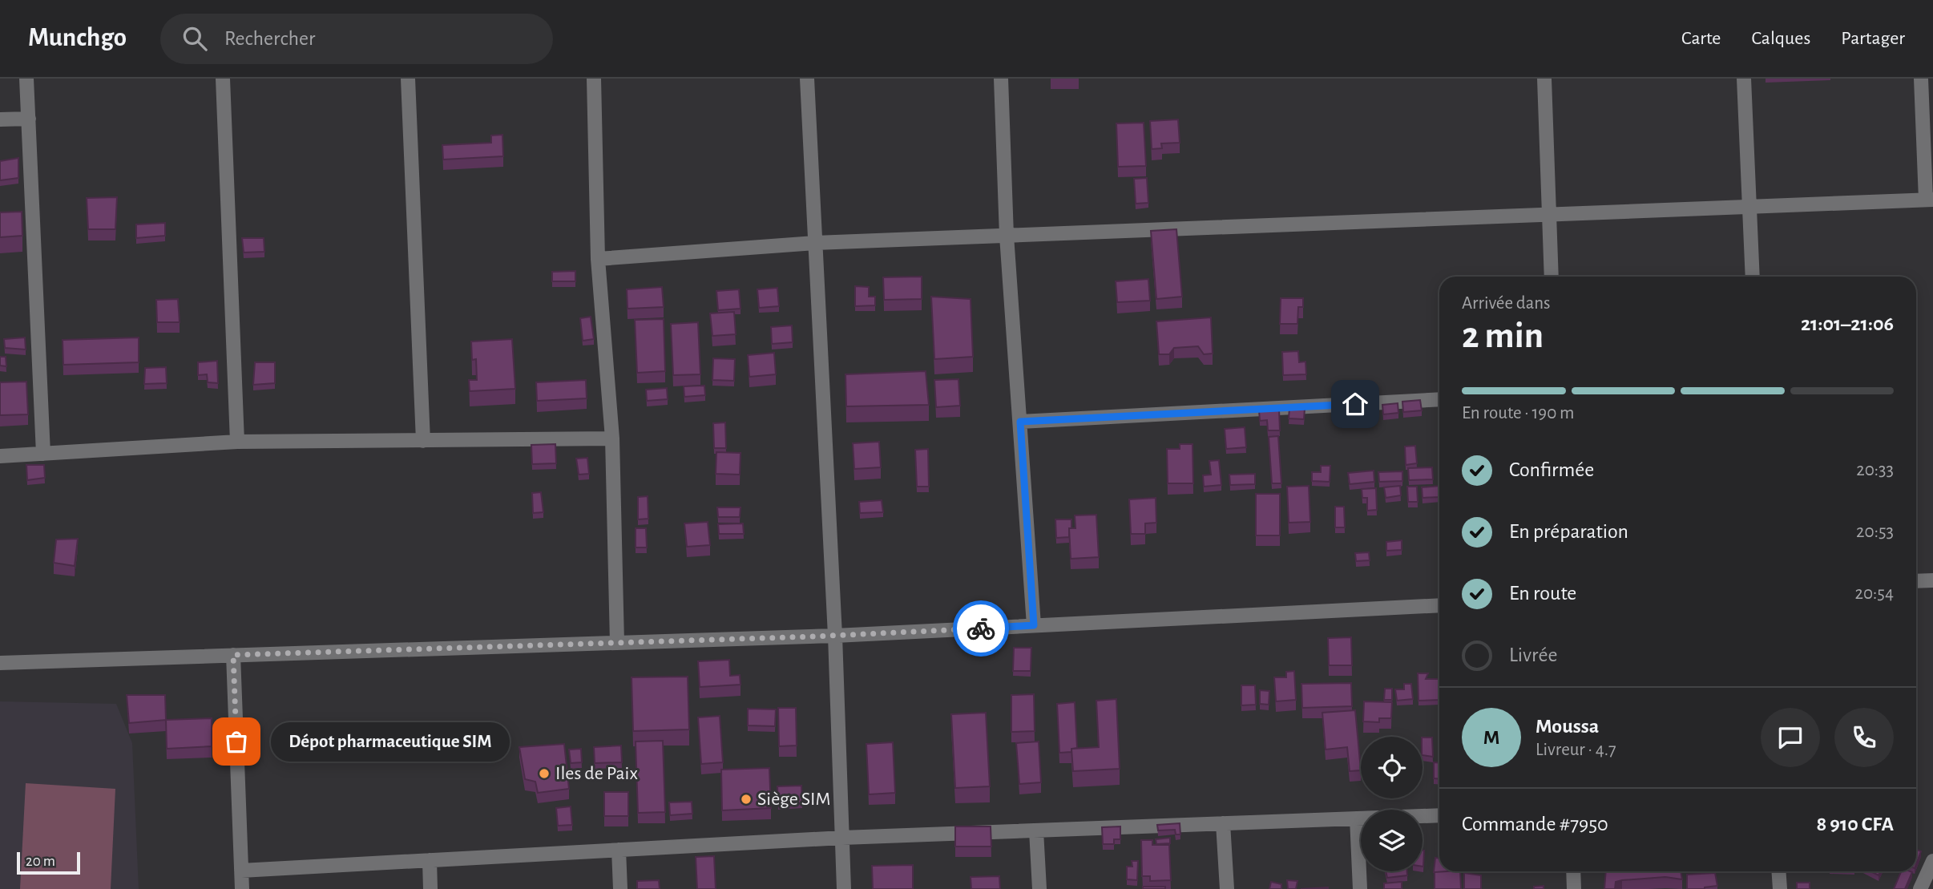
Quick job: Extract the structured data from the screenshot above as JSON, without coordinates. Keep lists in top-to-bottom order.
{
  "places": ["Dépot pharmaceutique SIM", "Iles de Paix", "Siège SIM"],
  "scale_bar": "20 m",
  "page": {
    "header": "Munchgo",
    "search": "Rechercher",
    "nav": ["Carte", "Calques", "Partager"],
    "heading": ["2 min", "Arrivée dans", "21:01–21:06"],
    "panel": [
      "Moussa",
      "Livreur · 4.7",
      "Commande #7950",
      "8 910 CFA"
    ],
    "bar": "En route · 190 m",
    "list": [
      ["Confirmée", "20:33"],
      ["En préparation", "20:53"],
      ["En route", "20:54"],
      "Livrée"
    ],
    "round": "M",
    "bubble": "Dépot pharmaceutique SIM",
    "scale": "20 m"
  }
}
